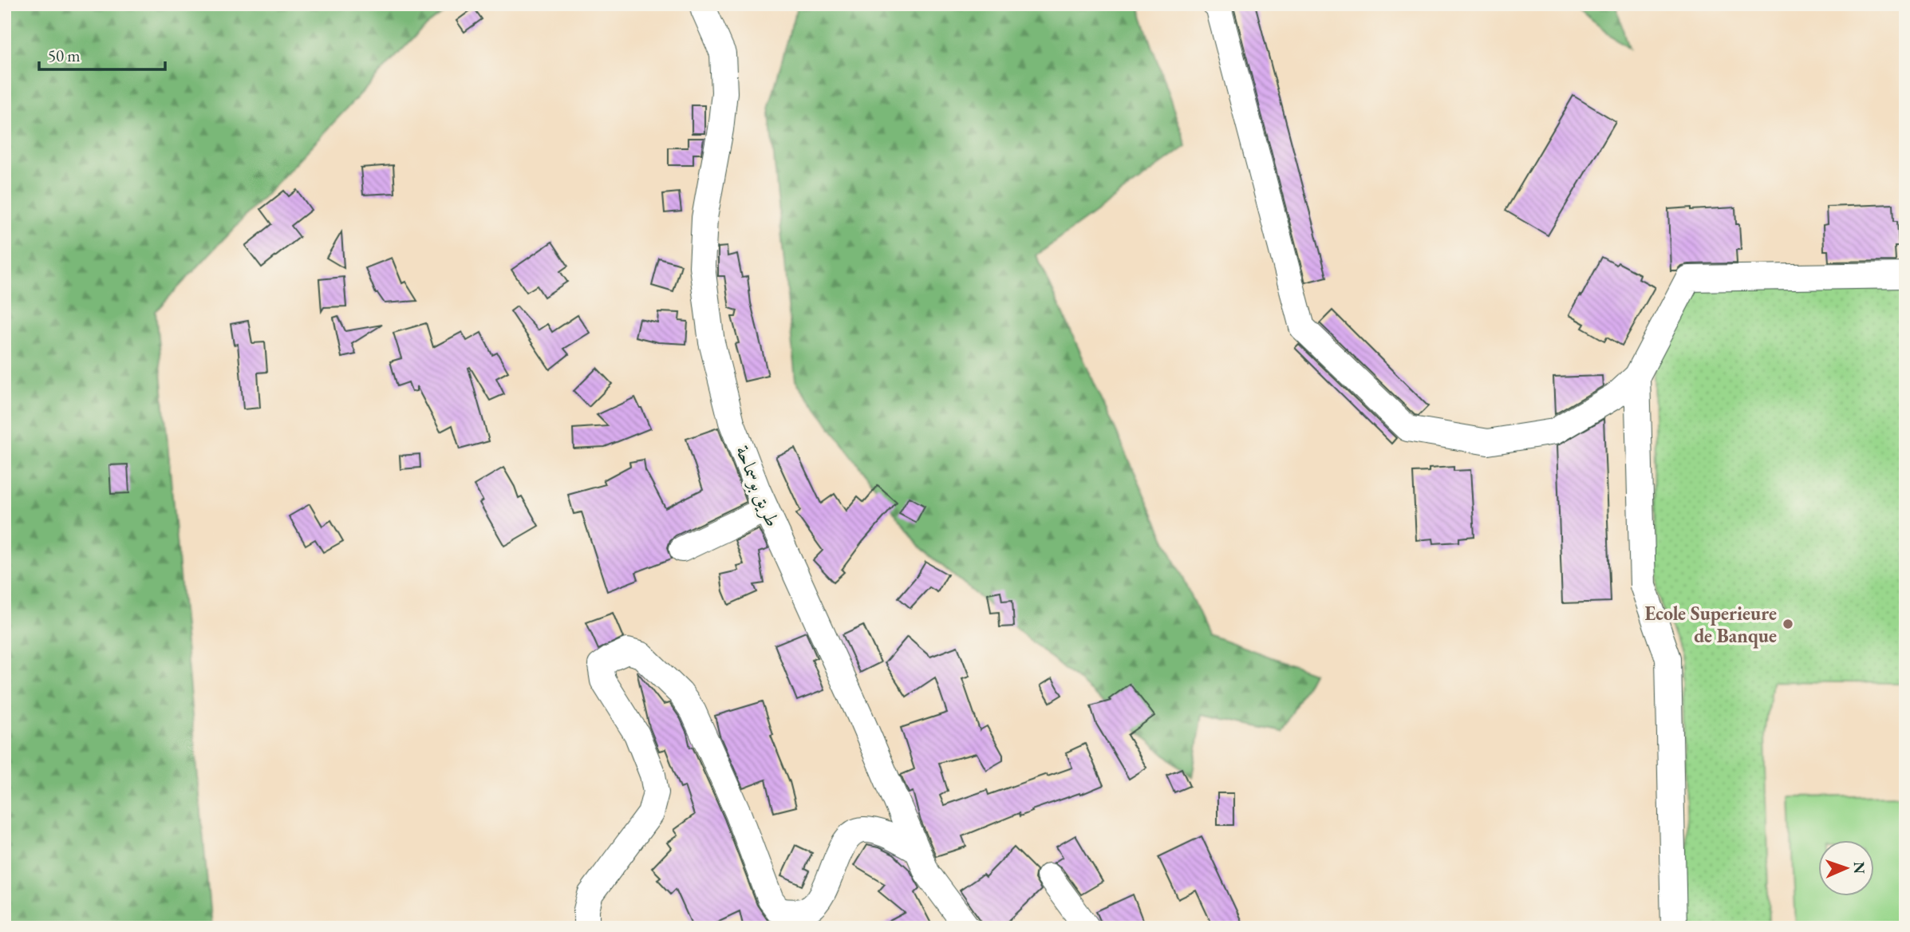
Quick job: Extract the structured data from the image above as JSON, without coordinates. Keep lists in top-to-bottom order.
{
  "streets": {
    "street": ["طريق بوسماحة"]
  },
  "places": ["Ecole Superieure de Banque"],
  "scale_bar": "50 m",
  "north": "right"
}
